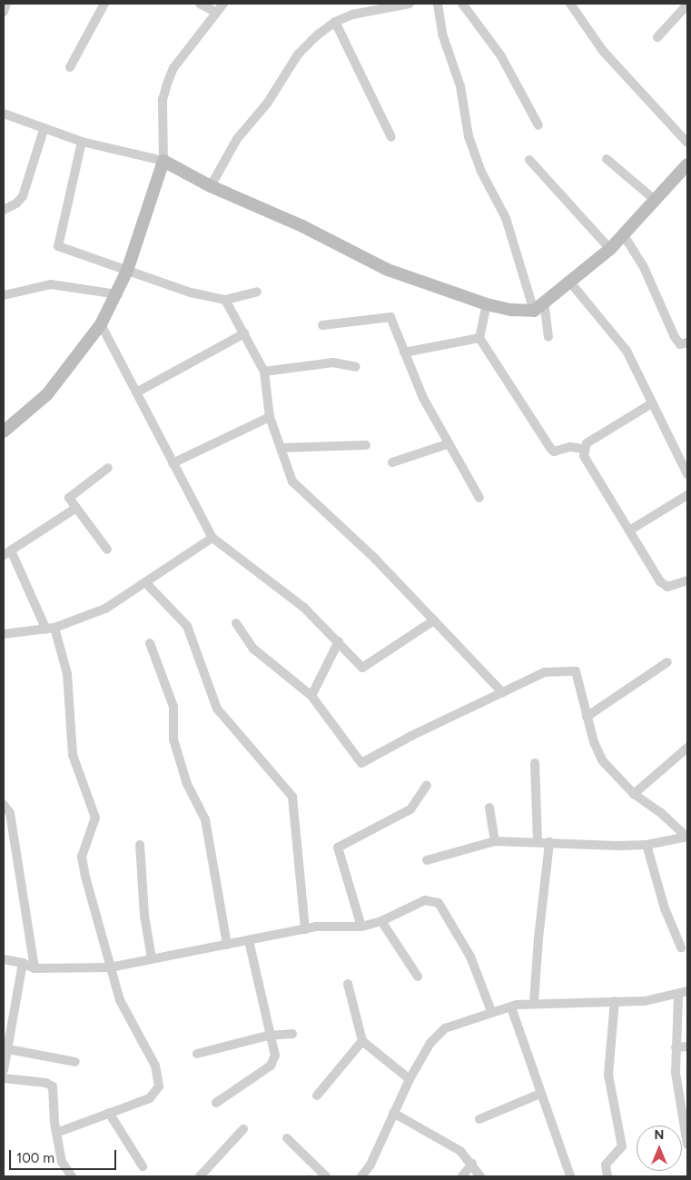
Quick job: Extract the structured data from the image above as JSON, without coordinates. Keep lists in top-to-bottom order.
{
  "scale_bar": "100 m",
  "north": "top"
}
